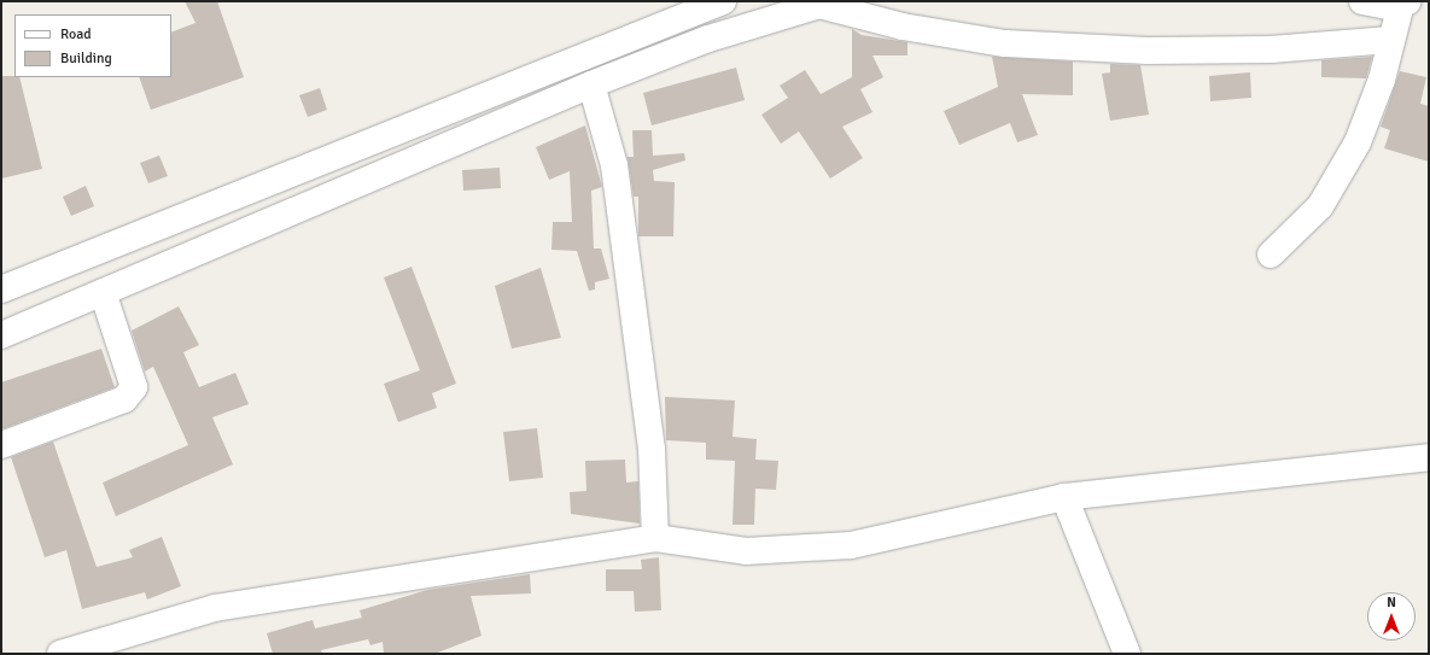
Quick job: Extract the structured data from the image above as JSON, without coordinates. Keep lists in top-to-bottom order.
{
  "legend": ["Road", "Building"],
  "north": "top"
}
